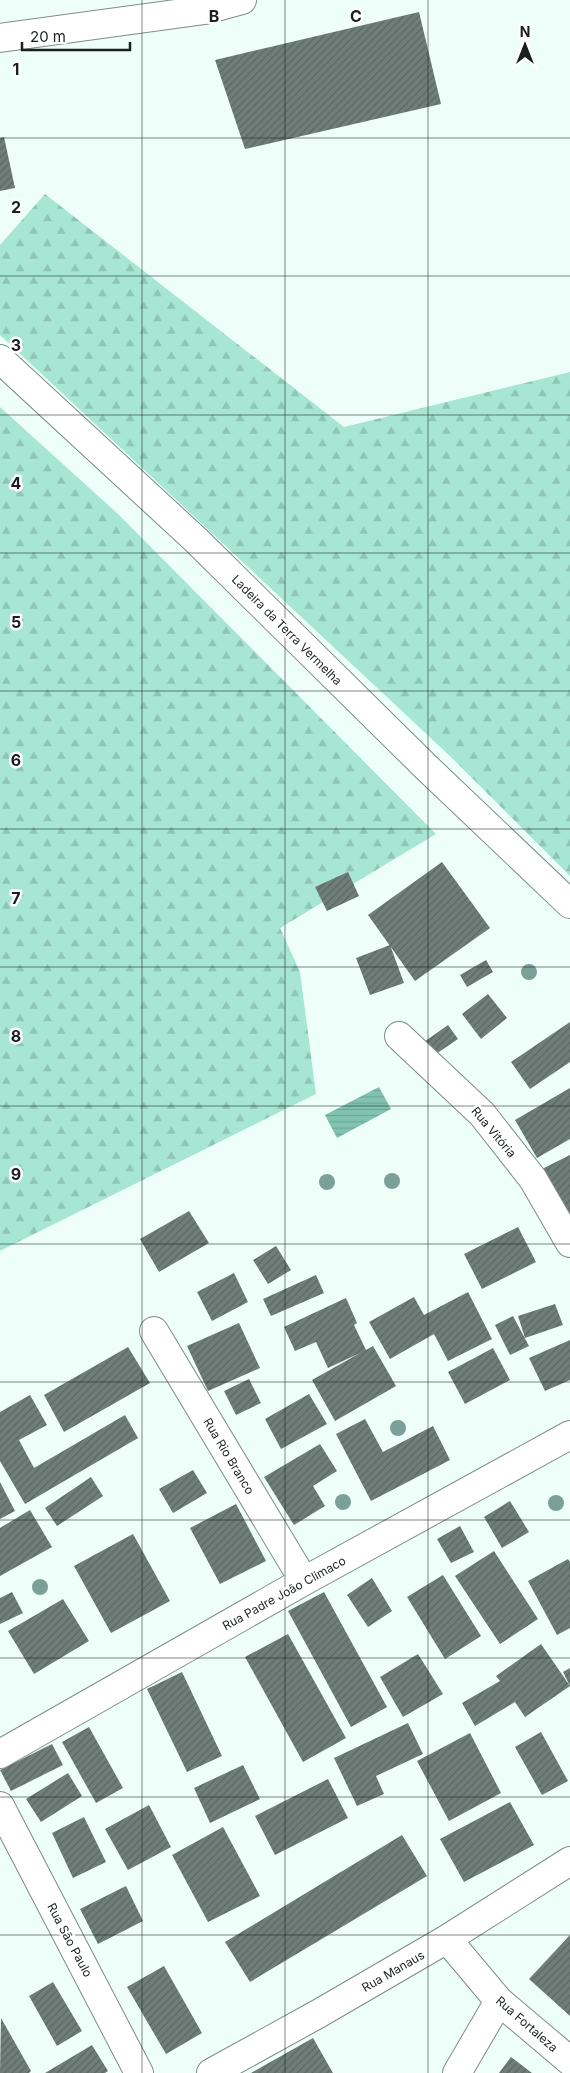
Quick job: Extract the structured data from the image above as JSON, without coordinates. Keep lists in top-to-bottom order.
{
  "streets": {
    "street": [
      "Ladeira da Terra Vermelha",
      "Rua Vitória",
      "Rua Rio Branco",
      "Rua Padre João Climaco",
      "Rua São Paulo",
      "Rua Manaus",
      "Rua Fortaleza"
    ]
  },
  "crossings": [
    ["Rua Rio Branco", "Rua Padre João Climaco"],
    ["Rua Manaus", "Rua Fortaleza"]
  ],
  "scale_bar": "20 m",
  "north": "top",
  "grid": {
    "columns": ["B", "C"],
    "rows": [
      "1",
      "2",
      "3",
      "4",
      "5",
      "6",
      "7",
      "8",
      "9"
    ]
  }
}
